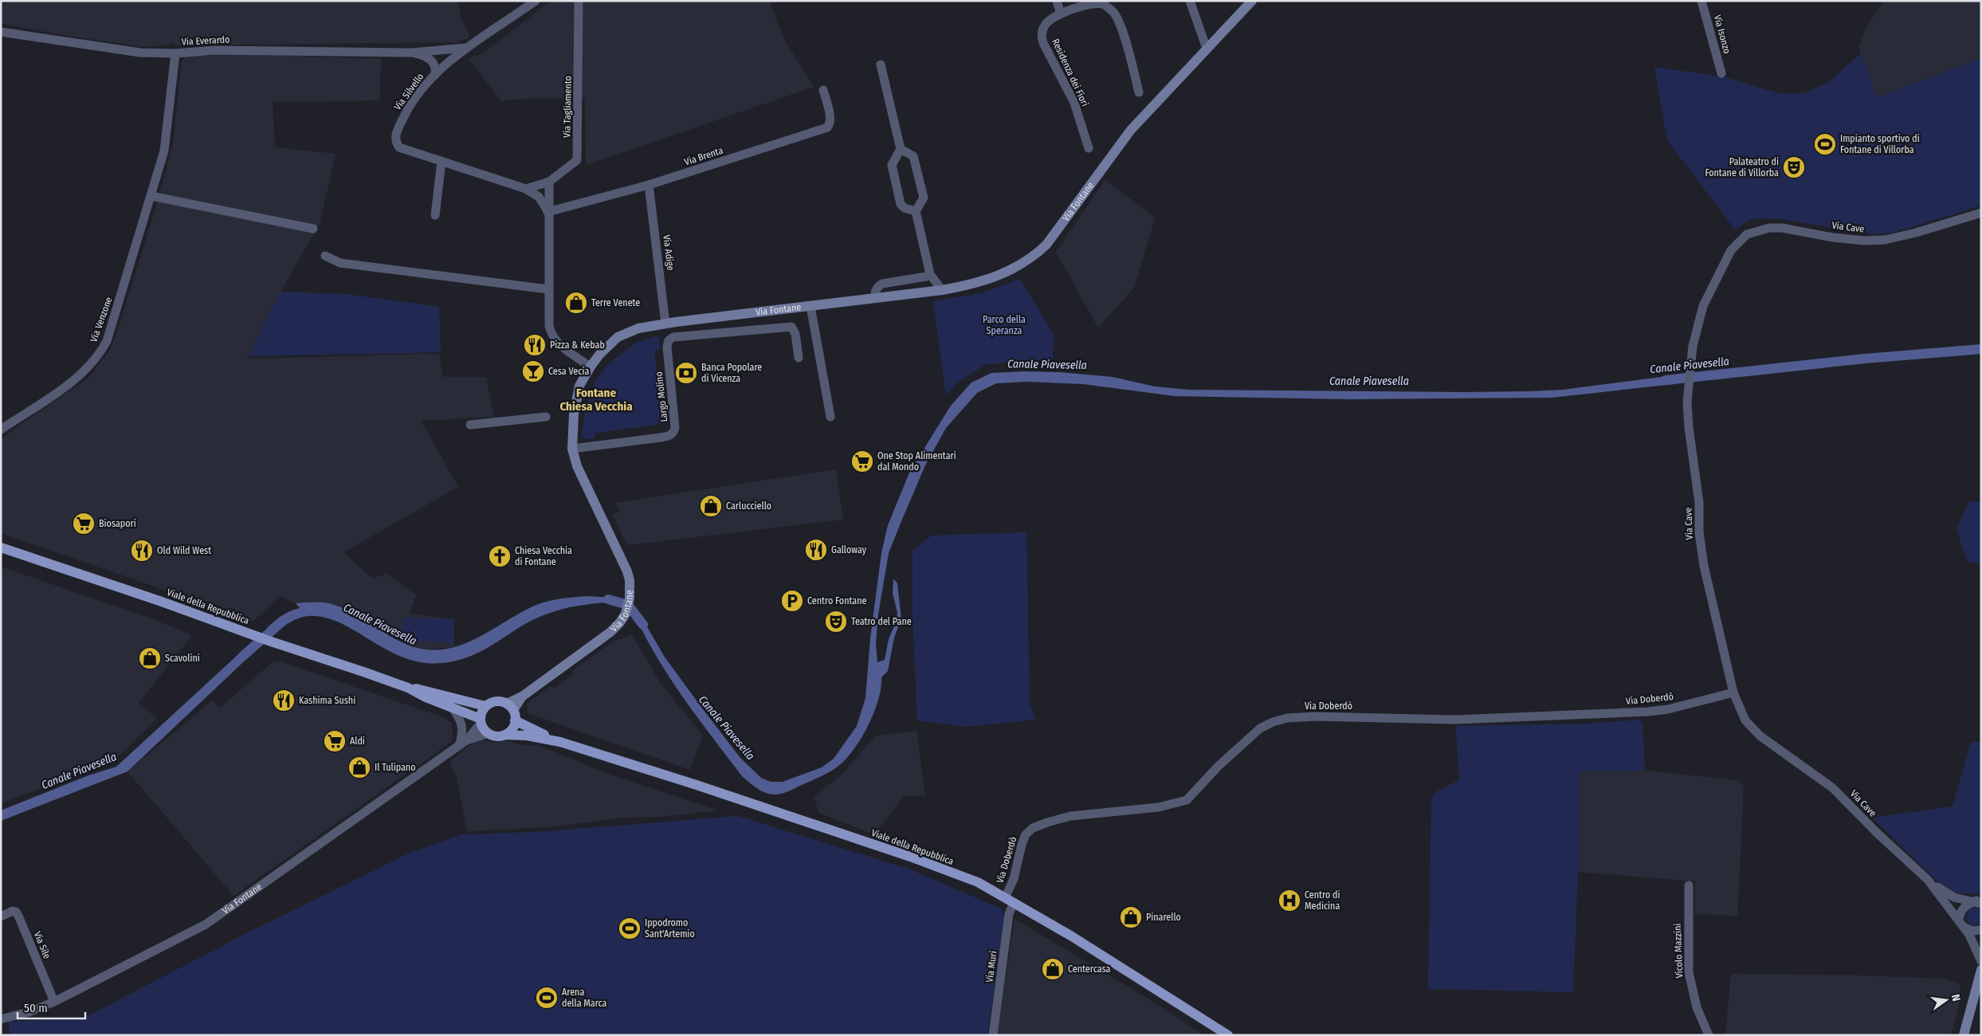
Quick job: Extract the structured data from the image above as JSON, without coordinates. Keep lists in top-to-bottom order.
{
  "streets": {
    "main road": ["Viale della Repubblica"],
    "street": [
      "Via Isonzo",
      "Via Everardo",
      "Residenza dei Fiori",
      "Via Silvello",
      "Via Tagliamento",
      "Via Brenta",
      "Via Fontane",
      "Via Cave",
      "Via Adige",
      "Via Venzone",
      "Largo Molino",
      "Via Doberdò",
      "Via Sile",
      "Vicolo Mazzini",
      "Via Muri"
    ]
  },
  "crossings": [
    ["Via Everardo", "Via Silvello"],
    ["Via Everardo", "Via Venzone"],
    ["Via Silvello", "Via Tagliamento"],
    ["Via Brenta", "Via Adige"],
    ["Via Fontane", "Via Adige"],
    ["Via Fontane", "Largo Molino"],
    ["Via Fontane", "Viale della Repubblica"],
    ["Via Fontane", "Via Sile"],
    ["Via Cave", "Via Doberdò"],
    ["Viale della Repubblica", "Via Doberdò"],
    ["Viale della Repubblica", "Via Muri"],
    ["Via Doberdò", "Via Muri"]
  ],
  "districts": ["Fontane Chiesa Vecchia"],
  "water": ["Canale Piavesella"],
  "parks": ["Parco della Speranza"],
  "places": {
    "sports": ["Impianto sportivo di Fontane di Villorba", "Ippodromo Sant'Artemio", "Arena della Marca"],
    "theatre": ["Palateatro di Fontane di Villorba", "Teatro del Pane"],
    "shop": [
      "Terre Venete",
      "Carlucciello",
      "Scavolini",
      "Il Tulipano",
      "Pinarello",
      "Centercasa"
    ],
    "restaurant": [
      "Pizza & Kebab",
      "Galloway",
      "Old Wild West",
      "Kashima Sushi"
    ],
    "bar": ["Cesa Vecia"],
    "bank": ["Banca Popolare di Vicenza"],
    "supermarket": ["One Stop Alimentari dal Mondo", "Biosapori", "Aldi"],
    "church": ["Chiesa Vecchia di Fontane"],
    "parking": ["Centro Fontane"],
    "hospital": ["Centro di Medicina"]
  },
  "scale_bar": "50 m",
  "north": "right"
}
